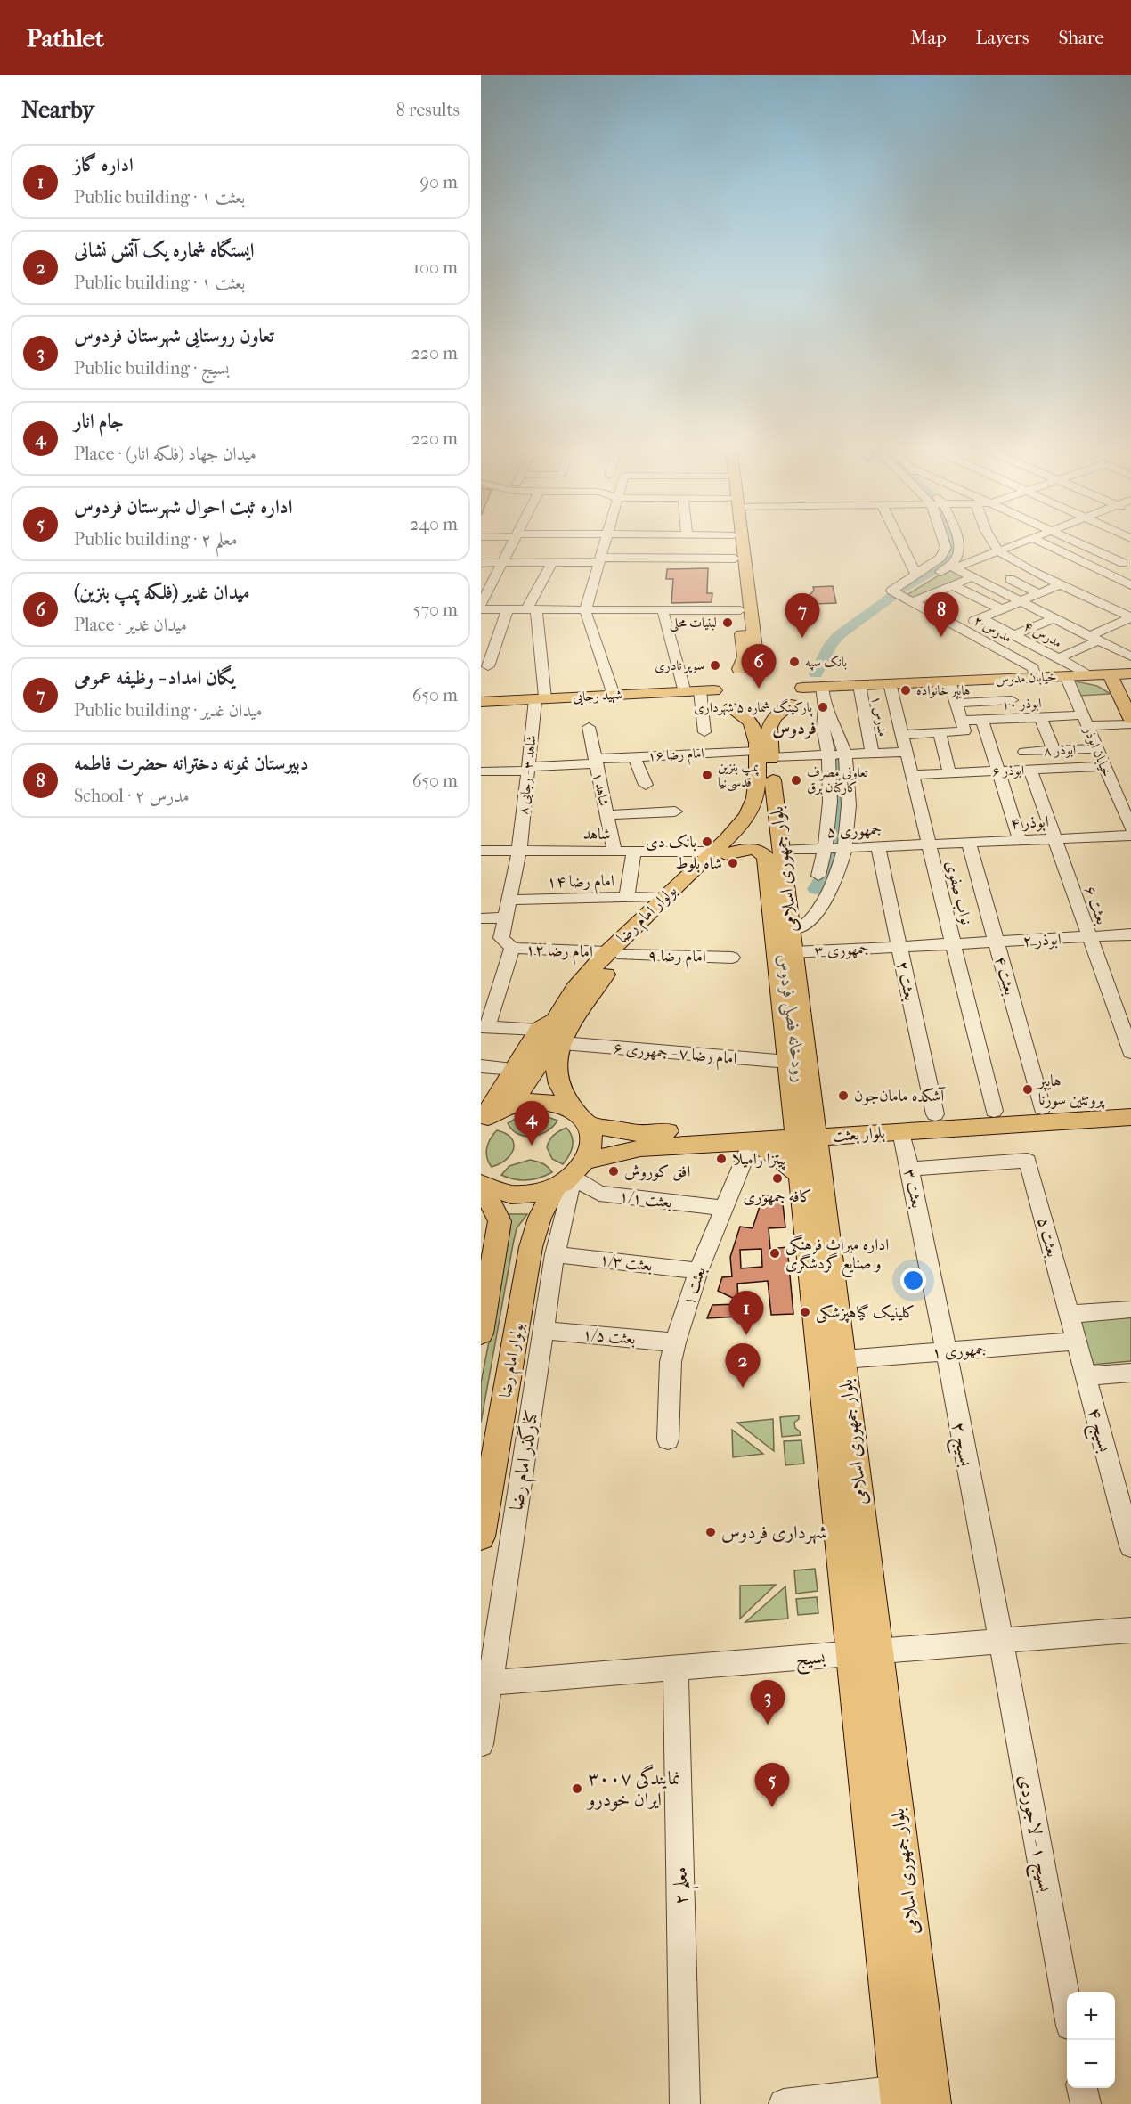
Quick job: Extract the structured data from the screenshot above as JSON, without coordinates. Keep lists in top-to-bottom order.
{
  "streets": {
    "main road": [
      "خیابان مدرس",
      "شهید رجایی",
      "بلوار جمهوری اسلامی",
      "بولوار امام رضا",
      "بلوار بعثت"
    ],
    "street": [
      "مدرس ۲",
      "مدرس ۴",
      "ابوذر ۱۰",
      "مدرس ۱",
      "ابوذر ۸",
      "خیابان ابوذر",
      "امام رضا ۱۶",
      "ابوذر ۶",
      "شاهد ۳ - رجایی ۸",
      "شاهد ۱",
      "ابوذر ۴",
      "جمهوری ۵",
      "شاهد",
      "امام رضا ۱۴",
      "نواب صفوی",
      "بعثت ۶",
      "ابوذر ۲",
      "جمهوری ۳",
      "امام رضا ۱۲",
      "امام رضا ۹",
      "بعثت ۴",
      "بعثت ۲",
      "امام رضا ۷ - جمهوری ۶",
      "بعثت ۳",
      "بعثت ۱/۱",
      "بعثت ۵",
      "بعثت ۱/۳",
      "بعثت ۱",
      "بعثت ۱/۵",
      "جمهوری ۱",
      "بسیج ۴",
      "بسیج ۲",
      "کنارگذر امام رضا",
      "بسیج",
      "بسیج ۱ - لاجوردی",
      "معلم ۲"
    ]
  },
  "crossings": [
    ["مدرس ۲", "خیابان مدرس"],
    ["مدرس ۴", "خیابان مدرس"],
    ["خیابان مدرس", "مدرس ۱"],
    ["خیابان مدرس", "خیابان ابوذر"],
    ["خیابان مدرس", "نواب صفوی"],
    ["خیابان مدرس", "بولوار امام رضا"],
    ["شهید رجایی", "شاهد ۳ - رجایی ۸"],
    ["شهید رجایی", "بولوار امام رضا"],
    ["ابوذر ۱۰", "خیابان ابوذر"],
    ["ابوذر ۱۰", "نواب صفوی"],
    ["مدرس ۱", "امام رضا ۱۶"],
    ["ابوذر ۸", "خیابان ابوذر"],
    ["خیابان ابوذر", "ابوذر ۶"],
    ["امام رضا ۱۶", "شاهد ۳ - رجایی ۸"],
    ["امام رضا ۱۶", "شاهد ۱"],
    ["امام رضا ۱۶", "بلوار جمهوری اسلامی"],
    ["امام رضا ۱۶", "نواب صفوی"],
    ["امام رضا ۱۶", "بولوار امام رضا"],
    ["ابوذر ۶", "نواب صفوی"],
    ["ابوذر ۶", "بعثت ۶"],
    ["شاهد ۳ - رجایی ۸", "شاهد"],
    ["شاهد ۳ - رجایی ۸", "امام رضا ۱۴"],
    ["شاهد ۳ - رجایی ۸", "امام رضا ۱۲"],
    ["شاهد ۱", "شاهد"],
    ["ابوذر ۴", "جمهوری ۵"],
    ["ابوذر ۴", "نواب صفوی"],
    ["ابوذر ۴", "بعثت ۶"],
    ["ابوذر ۴", "بعثت ۴"],
    ["جمهوری ۵", "بلوار جمهوری اسلامی"],
    ["جمهوری ۵", "نواب صفوی"],
    ["جمهوری ۵", "بعثت ۲"],
    ["شاهد", "بلوار جمهوری اسلامی"],
    ["شاهد", "بولوار امام رضا"],
    ["بلوار جمهوری اسلامی", "بولوار امام رضا"],
    ["بلوار جمهوری اسلامی", "جمهوری ۳"],
    ["بلوار جمهوری اسلامی", "امام رضا ۷ - جمهوری ۶"],
    ["بلوار جمهوری اسلامی", "بلوار بعثت"],
    ["بلوار جمهوری اسلامی", "جمهوری ۱"],
    ["بلوار جمهوری اسلامی", "بسیج"],
    ["نواب صفوی", "ابوذر ۲"],
    ["نواب صفوی", "جمهوری ۳"],
    ["نواب صفوی", "بلوار بعثت"],
    ["بعثت ۶", "ابوذر ۲"],
    ["بولوار امام رضا", "امام رضا ۱۲"],
    ["بولوار امام رضا", "امام رضا ۹"],
    ["بولوار امام رضا", "امام رضا ۷ - جمهوری ۶"],
    ["بولوار امام رضا", "بلوار بعثت"],
    ["بولوار امام رضا", "بعثت ۱/۱"],
    ["بولوار امام رضا", "کنارگذر امام رضا"],
    ["ابوذر ۲", "جمهوری ۳"],
    ["ابوذر ۲", "بعثت ۴"],
    ["جمهوری ۳", "بعثت ۲"],
    ["امام رضا ۱۲", "امام رضا ۹"],
    ["بعثت ۴", "بلوار بعثت"],
    ["بعثت ۲", "بلوار بعثت"],
    ["بلوار بعثت", "بعثت ۳"],
    ["بلوار بعثت", "بعثت ۱/۱"],
    ["بلوار بعثت", "بعثت ۱"],
    ["بلوار بعثت", "کنارگذر امام رضا"],
    ["بعثت ۳", "بعثت ۵"],
    ["بعثت ۳", "بسیج ۲"],
    ["بعثت ۱/۱", "بعثت ۱"],
    ["بعثت ۱/۱", "کنارگذر امام رضا"],
    ["بعثت ۵", "بسیج ۴"],
    ["بعثت ۱/۳", "بعثت ۱"],
    ["بعثت ۱/۳", "کنارگذر امام رضا"],
    ["بعثت ۱", "بعثت ۱/۵"],
    ["بعثت ۱/۵", "کنارگذر امام رضا"],
    ["جمهوری ۱", "بسیج ۴"],
    ["جمهوری ۱", "بسیج ۲"],
    ["بسیج ۲", "بسیج"],
    ["بسیج ۲", "بسیج ۱ - لاجوردی"],
    ["کنارگذر امام رضا", "بسیج"],
    ["بسیج", "بسیج ۱ - لاجوردی"],
    ["بسیج", "معلم ۲"]
  ],
  "districts": ["فردوس"],
  "water": ["رودخانه فصلی فردوس"],
  "places": [
    "لبنیات محلی",
    "بانک سپه",
    "سوپر نادری",
    "هایپر خانواده",
    "پارکینگ شماره ۵ شهرداری",
    "پمپ بنزین قدسی‌نیا",
    "تعاونی مصرف کارکنان برق",
    "بانک دی",
    "شاه بلوط",
    "هایپر پروتئین سورنا",
    "آشکده مامان‌جون",
    "پیتزا رامیلا",
    "افق کوروش",
    "کافه جمهوری",
    "اداره میراث فرهنگی و صنایع گردشگری",
    "کلینیک گیاهپزشکی",
    "شهرداری فردوس",
    "نمایندگی ۳۰۰۷ ایران‌ خودرو"
  ],
  "page": {
    "header": "Pathlet",
    "nav": ["Map", "Layers", "Share"],
    "heading": ["Nearby", "8 results"],
    "list": [
      {
        "mark": "1",
        "name": "اداره گاز",
        "note": "Public building · بعثت ۱",
        "value": "90 m"
      },
      {
        "mark": "2",
        "name": "ایستگاه شماره یک آتش نشانی",
        "note": "Public building · بعثت ۱",
        "value": "100 m"
      },
      {
        "mark": "3",
        "name": "تعاون روستایی شهرستان فردوس",
        "note": "Public building · بسیج",
        "value": "220 m"
      },
      {
        "mark": "4",
        "name": "جام انار",
        "note": "Place · میدان جهاد (فلکه انار)",
        "value": "220 m"
      },
      {
        "mark": "5",
        "name": "اداره ثبت احوال شهرستان فردوس",
        "note": "Public building · معلم ۲",
        "value": "240 m"
      },
      {
        "mark": "6",
        "name": "میدان غدیر (فلکه پمپ بنزین)",
        "note": "Place · میدان غدیر",
        "value": "570 m"
      },
      {
        "mark": "7",
        "name": "یگان امداد - وظیفه عمومی",
        "note": "Public building · میدان غدیر",
        "value": "650 m"
      },
      {
        "mark": "8",
        "name": "دبیرستان نمونه دخترانه حضرت فاطمه",
        "note": "School · مدرس ۲",
        "value": "650 m"
      }
    ],
    "pins": [
      "8",
      "7",
      "6",
      "4",
      "1",
      "2",
      "3",
      "5"
    ],
    "map_buttons": ["+", "−"]
  }
}
